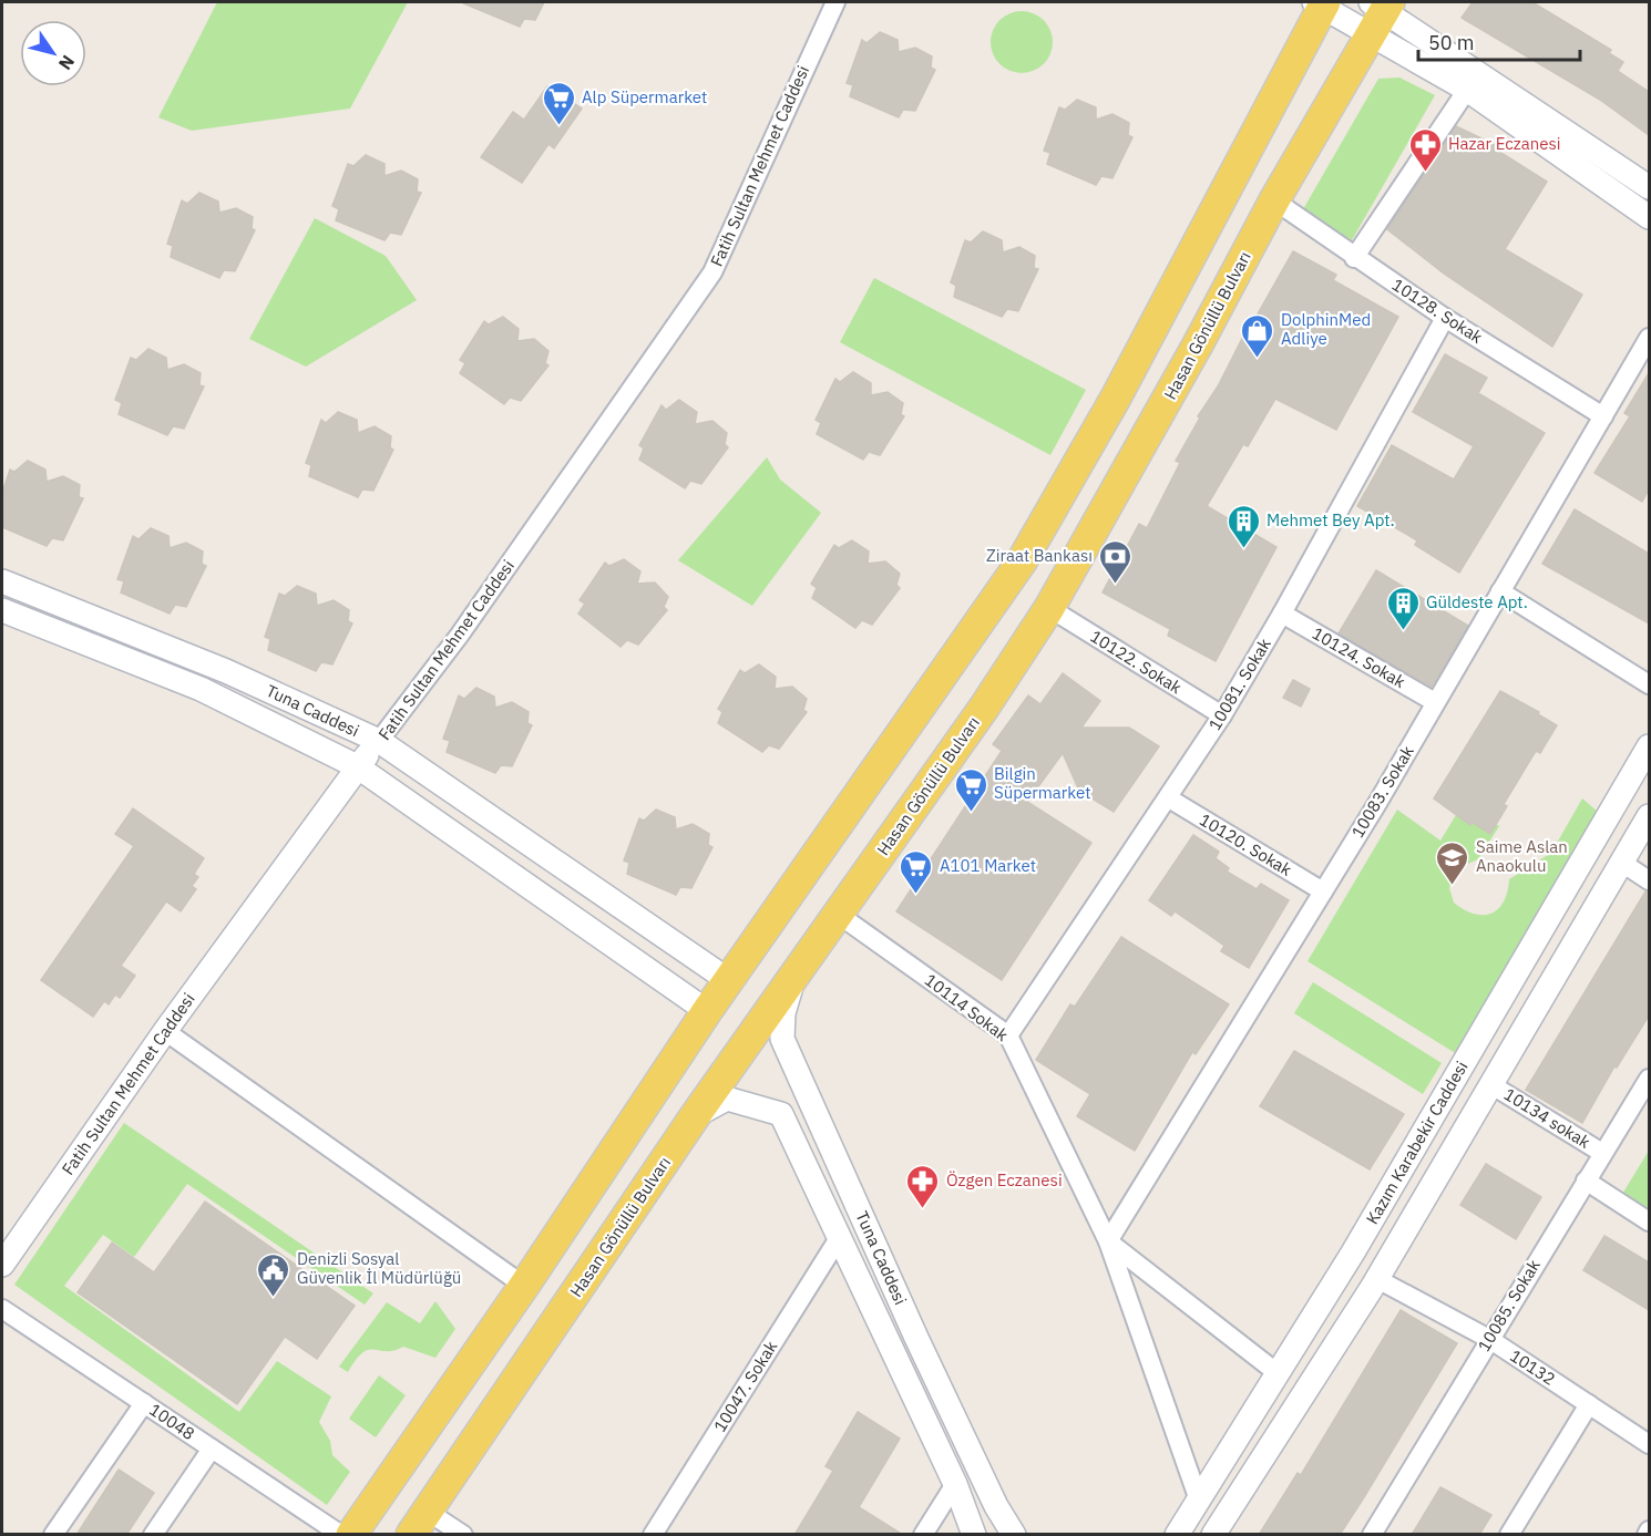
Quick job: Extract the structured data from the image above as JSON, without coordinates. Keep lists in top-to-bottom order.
{
  "streets": {
    "main road": ["Hasan Gönüllü Bulvarı"],
    "street": [
      "Fatih Sultan Mehmet Caddesi",
      "10128. Sokak",
      "10124. Sokak",
      "10122. Sokak",
      "10081. Sokak",
      "Tuna Caddesi",
      "10083. Sokak",
      "10120. Sokak",
      "10114 Sokak",
      "10134 sokak",
      "Kazım Karabekir Caddesi",
      "10085. Sokak",
      "10132",
      "10047. Sokak",
      "10048"
    ]
  },
  "crossings": [
    ["Fatih Sultan Mehmet Caddesi", "Tuna Caddesi"],
    ["10128. Sokak", "Hasan Gönüllü Bulvarı"],
    ["10128. Sokak", "10081. Sokak"],
    ["10128. Sokak", "10083. Sokak"],
    ["Hasan Gönüllü Bulvarı", "10122. Sokak"],
    ["Hasan Gönüllü Bulvarı", "Tuna Caddesi"],
    ["Hasan Gönüllü Bulvarı", "10114 Sokak"],
    ["10124. Sokak", "10081. Sokak"],
    ["10124. Sokak", "10083. Sokak"],
    ["10122. Sokak", "10081. Sokak"],
    ["10081. Sokak", "10120. Sokak"],
    ["10081. Sokak", "10114 Sokak"],
    ["Tuna Caddesi", "10047. Sokak"],
    ["10083. Sokak", "10120. Sokak"],
    ["10083. Sokak", "10114 Sokak"],
    ["10114 Sokak", "Kazım Karabekir Caddesi"],
    ["10134 sokak", "Kazım Karabekir Caddesi"],
    ["10134 sokak", "10085. Sokak"],
    ["Kazım Karabekir Caddesi", "10132"],
    ["10085. Sokak", "10132"]
  ],
  "places": {
    "supermarket": ["Alp Süpermarket", "Bilgin Süpermarket", "A101 Market"],
    "pharmacy": ["Hazar Eczanesi", "Özgen Eczanesi"],
    "shop": ["DolphinMed Adliye"],
    "building": ["Mehmet Bey Apt.", "Güldeste Apt."],
    "bank": ["Ziraat Bankası"],
    "school or university": ["Saime Aslan Anaokulu"],
    "public building": ["Denizli Sosyal Güvenlik İl Müdürlüğü"]
  },
  "scale_bar": "50 m",
  "north": "bottom right"
}
